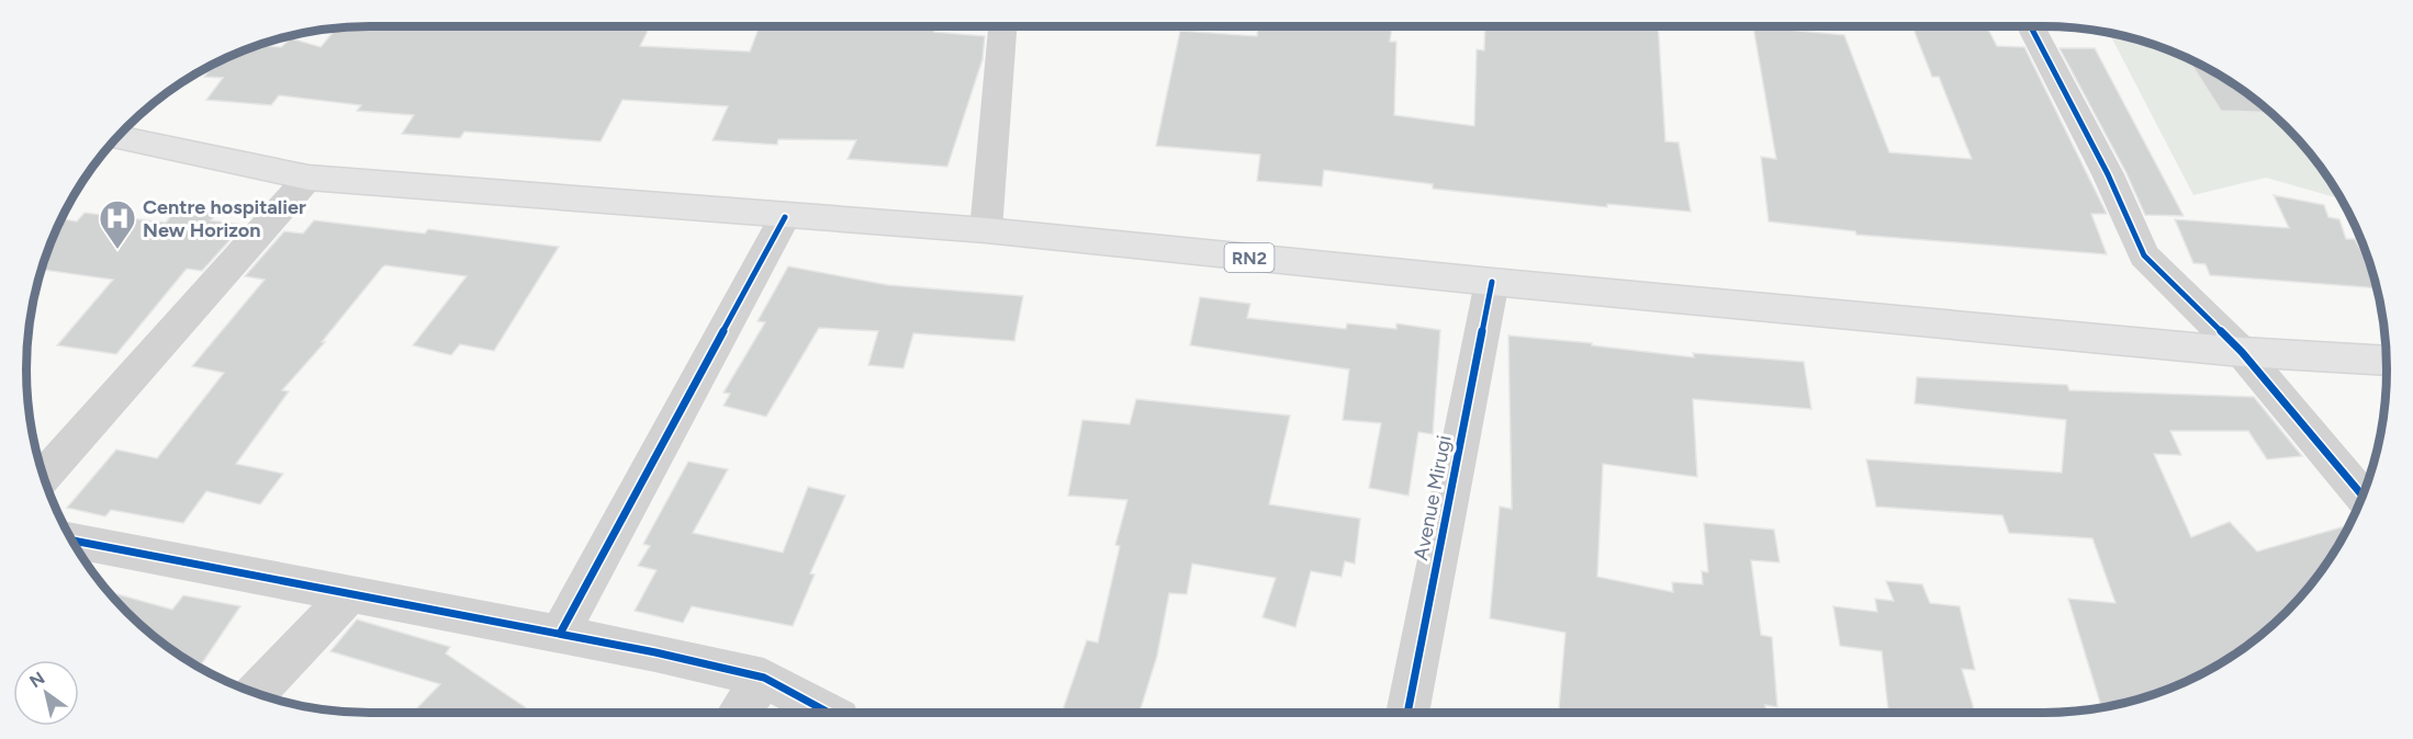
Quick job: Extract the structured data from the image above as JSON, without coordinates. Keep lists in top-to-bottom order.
{
  "streets": {
    "highway": ["RN2"],
    "street": ["Avenue Mirugi"]
  },
  "crossings": [
    ["RN2", "Avenue Mirugi"]
  ],
  "places": {
    "hospital": ["Centre hospitalier New Horizon"]
  },
  "north": "top left"
}
